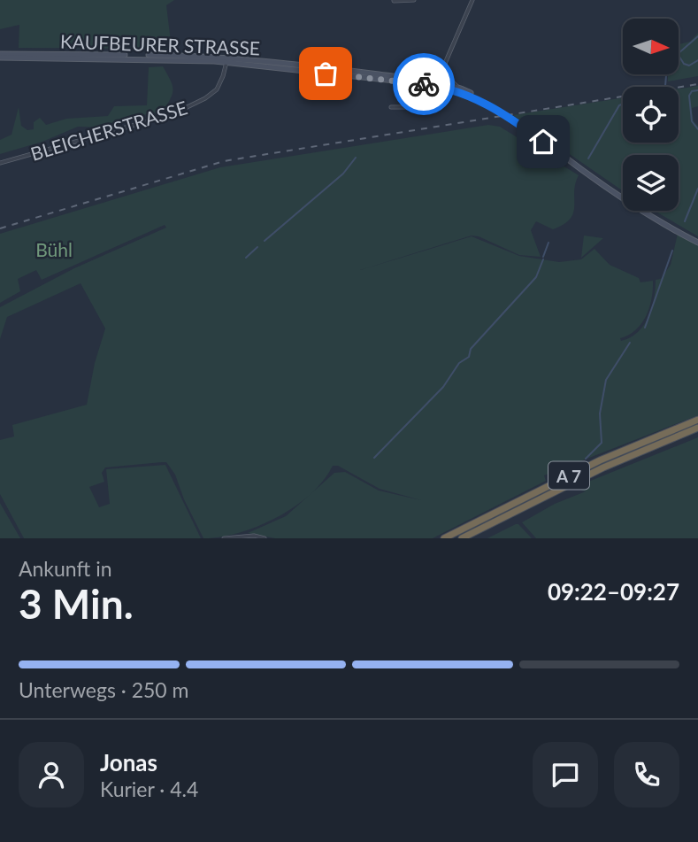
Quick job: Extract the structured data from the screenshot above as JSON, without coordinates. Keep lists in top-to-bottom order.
{
  "streets": {
    "highway": ["A 7"],
    "main road": ["KAUFBEURER STRASSE"],
    "street": ["BLEICHERSTRASSE"]
  },
  "crossings": [
    ["KAUFBEURER STRASSE", "BLEICHERSTRASSE"]
  ],
  "parks": ["Bühl"],
  "north": "right",
  "page": {
    "heading": ["3 Min.", "Ankunft in", "09:22–09:27"],
    "panel": ["Jonas", "Kurier · 4.4"],
    "bar": "Unterwegs · 250 m"
  }
}
